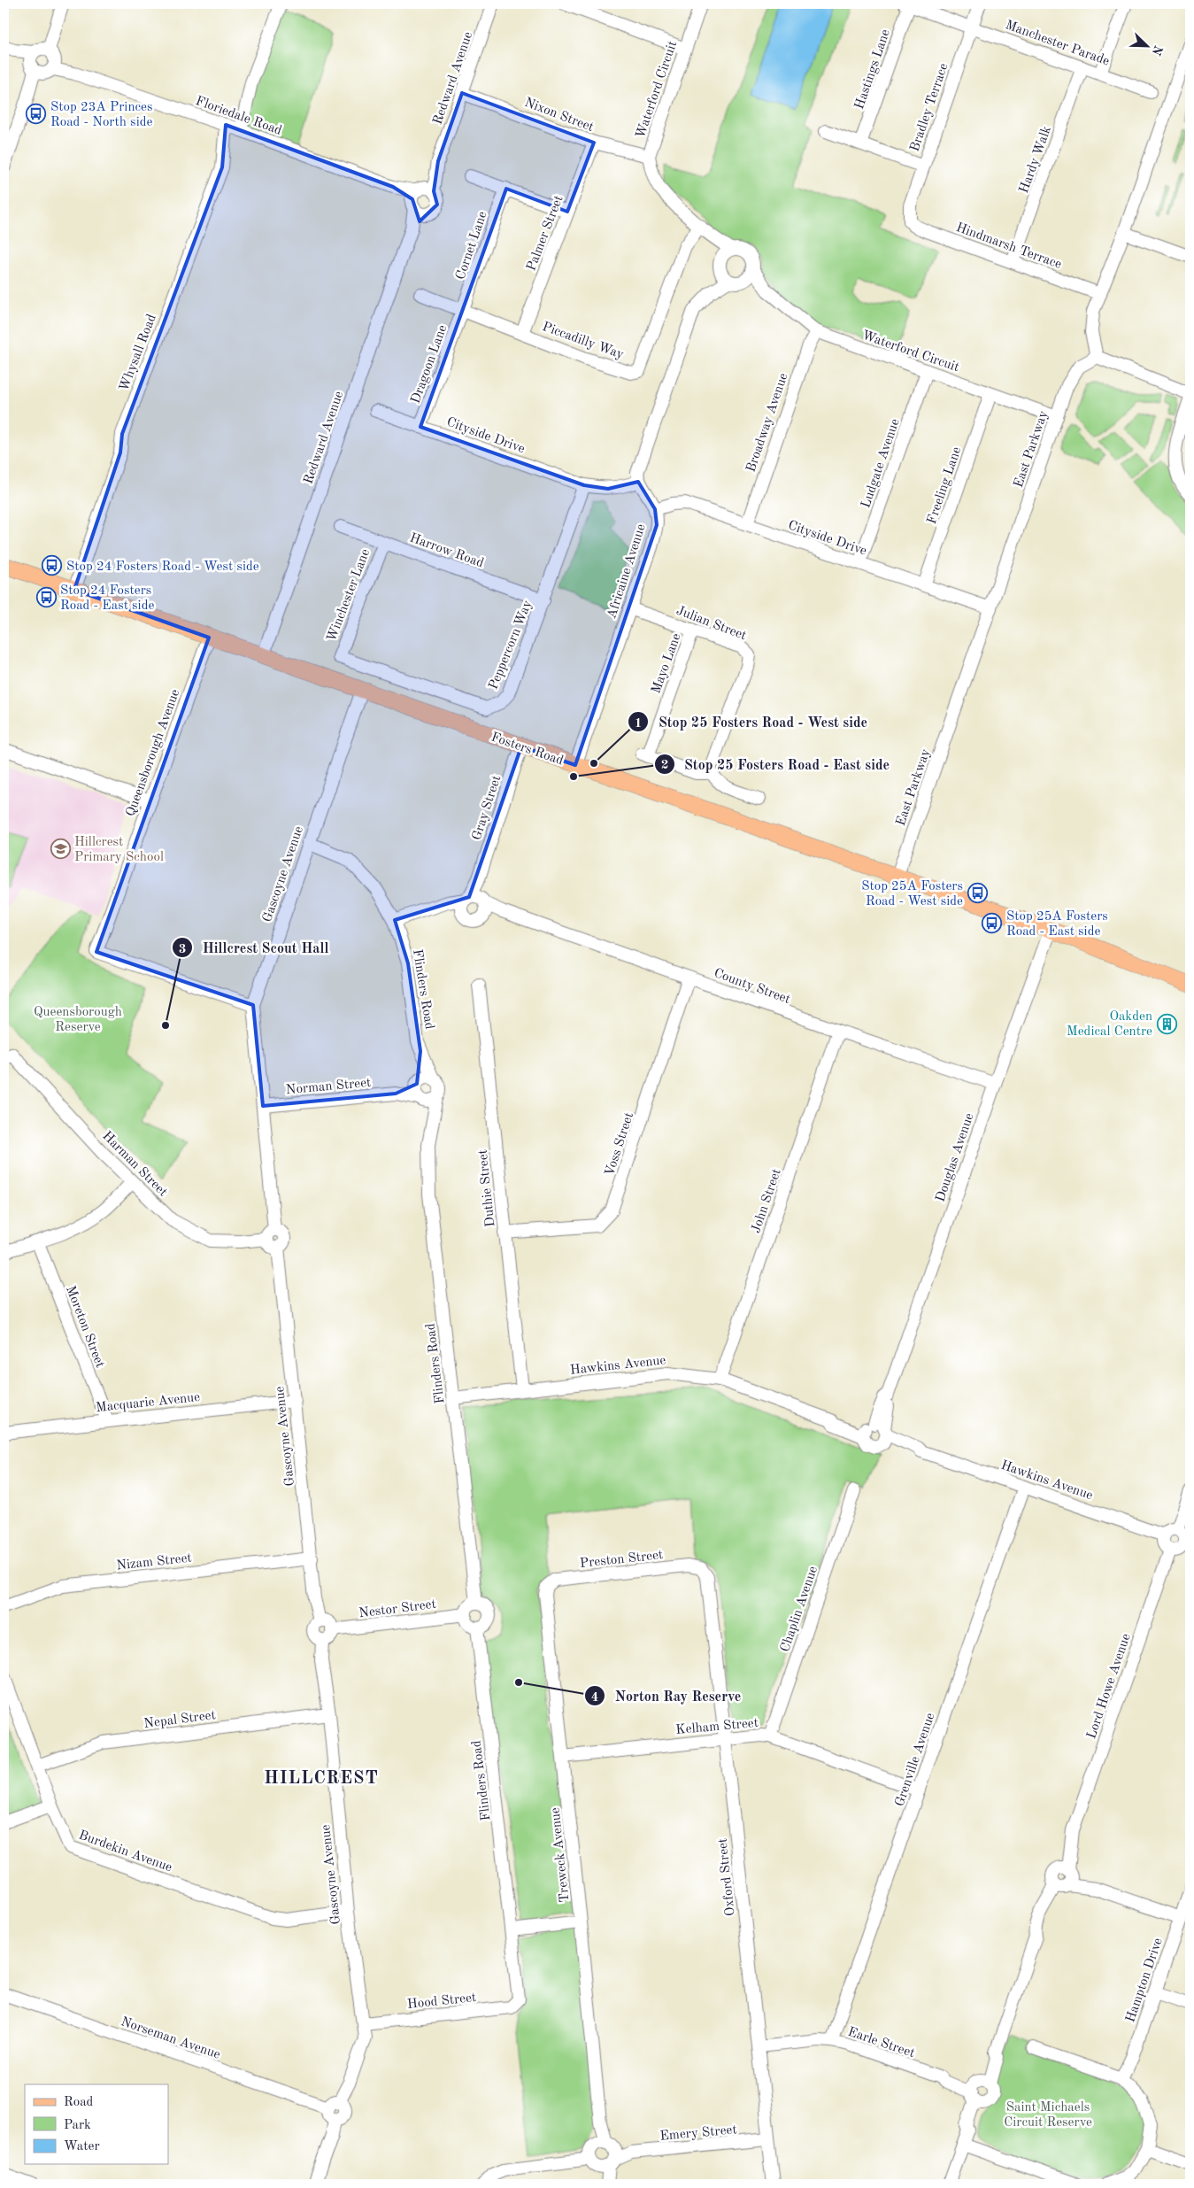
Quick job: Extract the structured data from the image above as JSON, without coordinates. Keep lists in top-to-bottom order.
{
  "streets": {
    "main road": ["Fosters Road"],
    "street": [
      "Manchester Parade",
      "Hastings Lane",
      "Redward Avenue",
      "Waterford Circuit",
      "Bradley Terrace",
      "Nixon Street",
      "Floriedale Road",
      "Hardy Walk",
      "Palmer Street",
      "Cornet Lane",
      "Hindmarsh Terrace",
      "Piccadilly Way",
      "Whysall Road",
      "Dragoon Lane",
      "Broadway Avenue",
      "Cityside Drive",
      "East Parkway",
      "Ludgate Avenue",
      "Freeling Lane",
      "Harrow Road",
      "Africaine Avenue",
      "Winchester Lane",
      "Julian Street",
      "Peppercorn Way",
      "Mayo Lane",
      "Queensborough Avenue",
      "Gray Street",
      "Gascoyne Avenue",
      "County Street",
      "Flinders Road",
      "Norman Street",
      "Voss Street",
      "Douglas Avenue",
      "Harman Street",
      "Duthie Street",
      "John Street",
      "Moreton Street",
      "Hawkins Avenue",
      "Macquarie Avenue",
      "Preston Street",
      "Nizam Street",
      "Nestor Street",
      "Chaplin Avenue",
      "Lord Howe Avenue",
      "Nepal Street",
      "Kelham Street",
      "Grenville Avenue",
      "Burdekin Avenue",
      "Treweck Avenue",
      "Oxford Street",
      "Hampton Drive",
      "Hood Street",
      "Norseman Avenue",
      "Earle Street",
      "Emery Street"
    ]
  },
  "crossings": [
    ["Manchester Parade", "Hastings Lane"],
    ["Manchester Parade", "Bradley Terrace"],
    ["Manchester Parade", "Hardy Walk"],
    ["Redward Avenue", "Nixon Street"],
    ["Redward Avenue", "Floriedale Road"],
    ["Redward Avenue", "Fosters Road"],
    ["Waterford Circuit", "Nixon Street"],
    ["Waterford Circuit", "Piccadilly Way"],
    ["Waterford Circuit", "Broadway Avenue"],
    ["Waterford Circuit", "East Parkway"],
    ["Waterford Circuit", "Ludgate Avenue"],
    ["Waterford Circuit", "Freeling Lane"],
    ["Bradley Terrace", "Hindmarsh Terrace"],
    ["Nixon Street", "Palmer Street"],
    ["Floriedale Road", "Whysall Road"],
    ["Hardy Walk", "Hindmarsh Terrace"],
    ["Palmer Street", "Piccadilly Way"],
    ["Cornet Lane", "Piccadilly Way"],
    ["Cornet Lane", "Dragoon Lane"],
    ["Piccadilly Way", "Dragoon Lane"],
    ["Whysall Road", "Fosters Road"],
    ["Dragoon Lane", "Cityside Drive"],
    ["Broadway Avenue", "Cityside Drive"],
    ["Cityside Drive", "East Parkway"],
    ["Cityside Drive", "Ludgate Avenue"],
    ["Cityside Drive", "Freeling Lane"],
    ["Cityside Drive", "Africaine Avenue"],
    ["Cityside Drive", "Peppercorn Way"],
    ["East Parkway", "Fosters Road"],
    ["Harrow Road", "Winchester Lane"],
    ["Harrow Road", "Peppercorn Way"],
    ["Africaine Avenue", "Julian Street"],
    ["Africaine Avenue", "Fosters Road"],
    ["Winchester Lane", "Peppercorn Way"],
    ["Julian Street", "Mayo Lane"],
    ["Fosters Road", "Queensborough Avenue"],
    ["Fosters Road", "Gray Street"],
    ["Fosters Road", "Gascoyne Avenue"],
    ["Fosters Road", "Douglas Avenue"],
    ["Queensborough Avenue", "Gascoyne Avenue"],
    ["Gray Street", "County Street"],
    ["Gascoyne Avenue", "Flinders Road"],
    ["Gascoyne Avenue", "Norman Street"],
    ["Gascoyne Avenue", "Harman Street"],
    ["Gascoyne Avenue", "Macquarie Avenue"],
    ["Gascoyne Avenue", "Nizam Street"],
    ["Gascoyne Avenue", "Nestor Street"],
    ["Gascoyne Avenue", "Nepal Street"],
    ["Gascoyne Avenue", "Burdekin Avenue"],
    ["Gascoyne Avenue", "Hood Street"],
    ["Gascoyne Avenue", "Norseman Avenue"],
    ["County Street", "Voss Street"],
    ["County Street", "Douglas Avenue"],
    ["County Street", "John Street"],
    ["Flinders Road", "Norman Street"],
    ["Flinders Road", "Hawkins Avenue"],
    ["Flinders Road", "Nestor Street"],
    ["Flinders Road", "Hood Street"],
    ["Voss Street", "Duthie Street"],
    ["Douglas Avenue", "Hawkins Avenue"],
    ["Duthie Street", "Hawkins Avenue"],
    ["John Street", "Hawkins Avenue"],
    ["Moreton Street", "Macquarie Avenue"],
    ["Hawkins Avenue", "Lord Howe Avenue"],
    ["Hawkins Avenue", "Grenville Avenue"],
    ["Preston Street", "Treweck Avenue"],
    ["Preston Street", "Oxford Street"],
    ["Chaplin Avenue", "Kelham Street"],
    ["Lord Howe Avenue", "Earle Street"],
    ["Nepal Street", "Burdekin Avenue"],
    ["Kelham Street", "Grenville Avenue"],
    ["Kelham Street", "Treweck Avenue"],
    ["Kelham Street", "Oxford Street"],
    ["Grenville Avenue", "Earle Street"],
    ["Treweck Avenue", "Emery Street"],
    ["Oxford Street", "Earle Street"],
    ["Oxford Street", "Emery Street"]
  ],
  "districts": ["HILLCREST"],
  "parks": ["Queensborough Reserve", "Saint Michaels Circuit Reserve"],
  "places": {
    "bus stop": [
      "Stop 23A Princes Road - North side",
      "Stop 24 Fosters Road - West side",
      "Stop 24 Fosters Road - East side",
      "Stop 25A Fosters Road - West side",
      "Stop 25A Fosters Road - East side"
    ],
    "other": [
      "Stop 25 Fosters Road - West side",
      "Stop 25 Fosters Road - East side",
      "Hillcrest Scout Hall",
      "Norton Ray Reserve"
    ],
    "school or university": ["Hillcrest Primary School"],
    "building": ["Oakden Medical Centre"]
  },
  "legend": ["Road", "Park", "Water"],
  "north": "bottom right"
}
